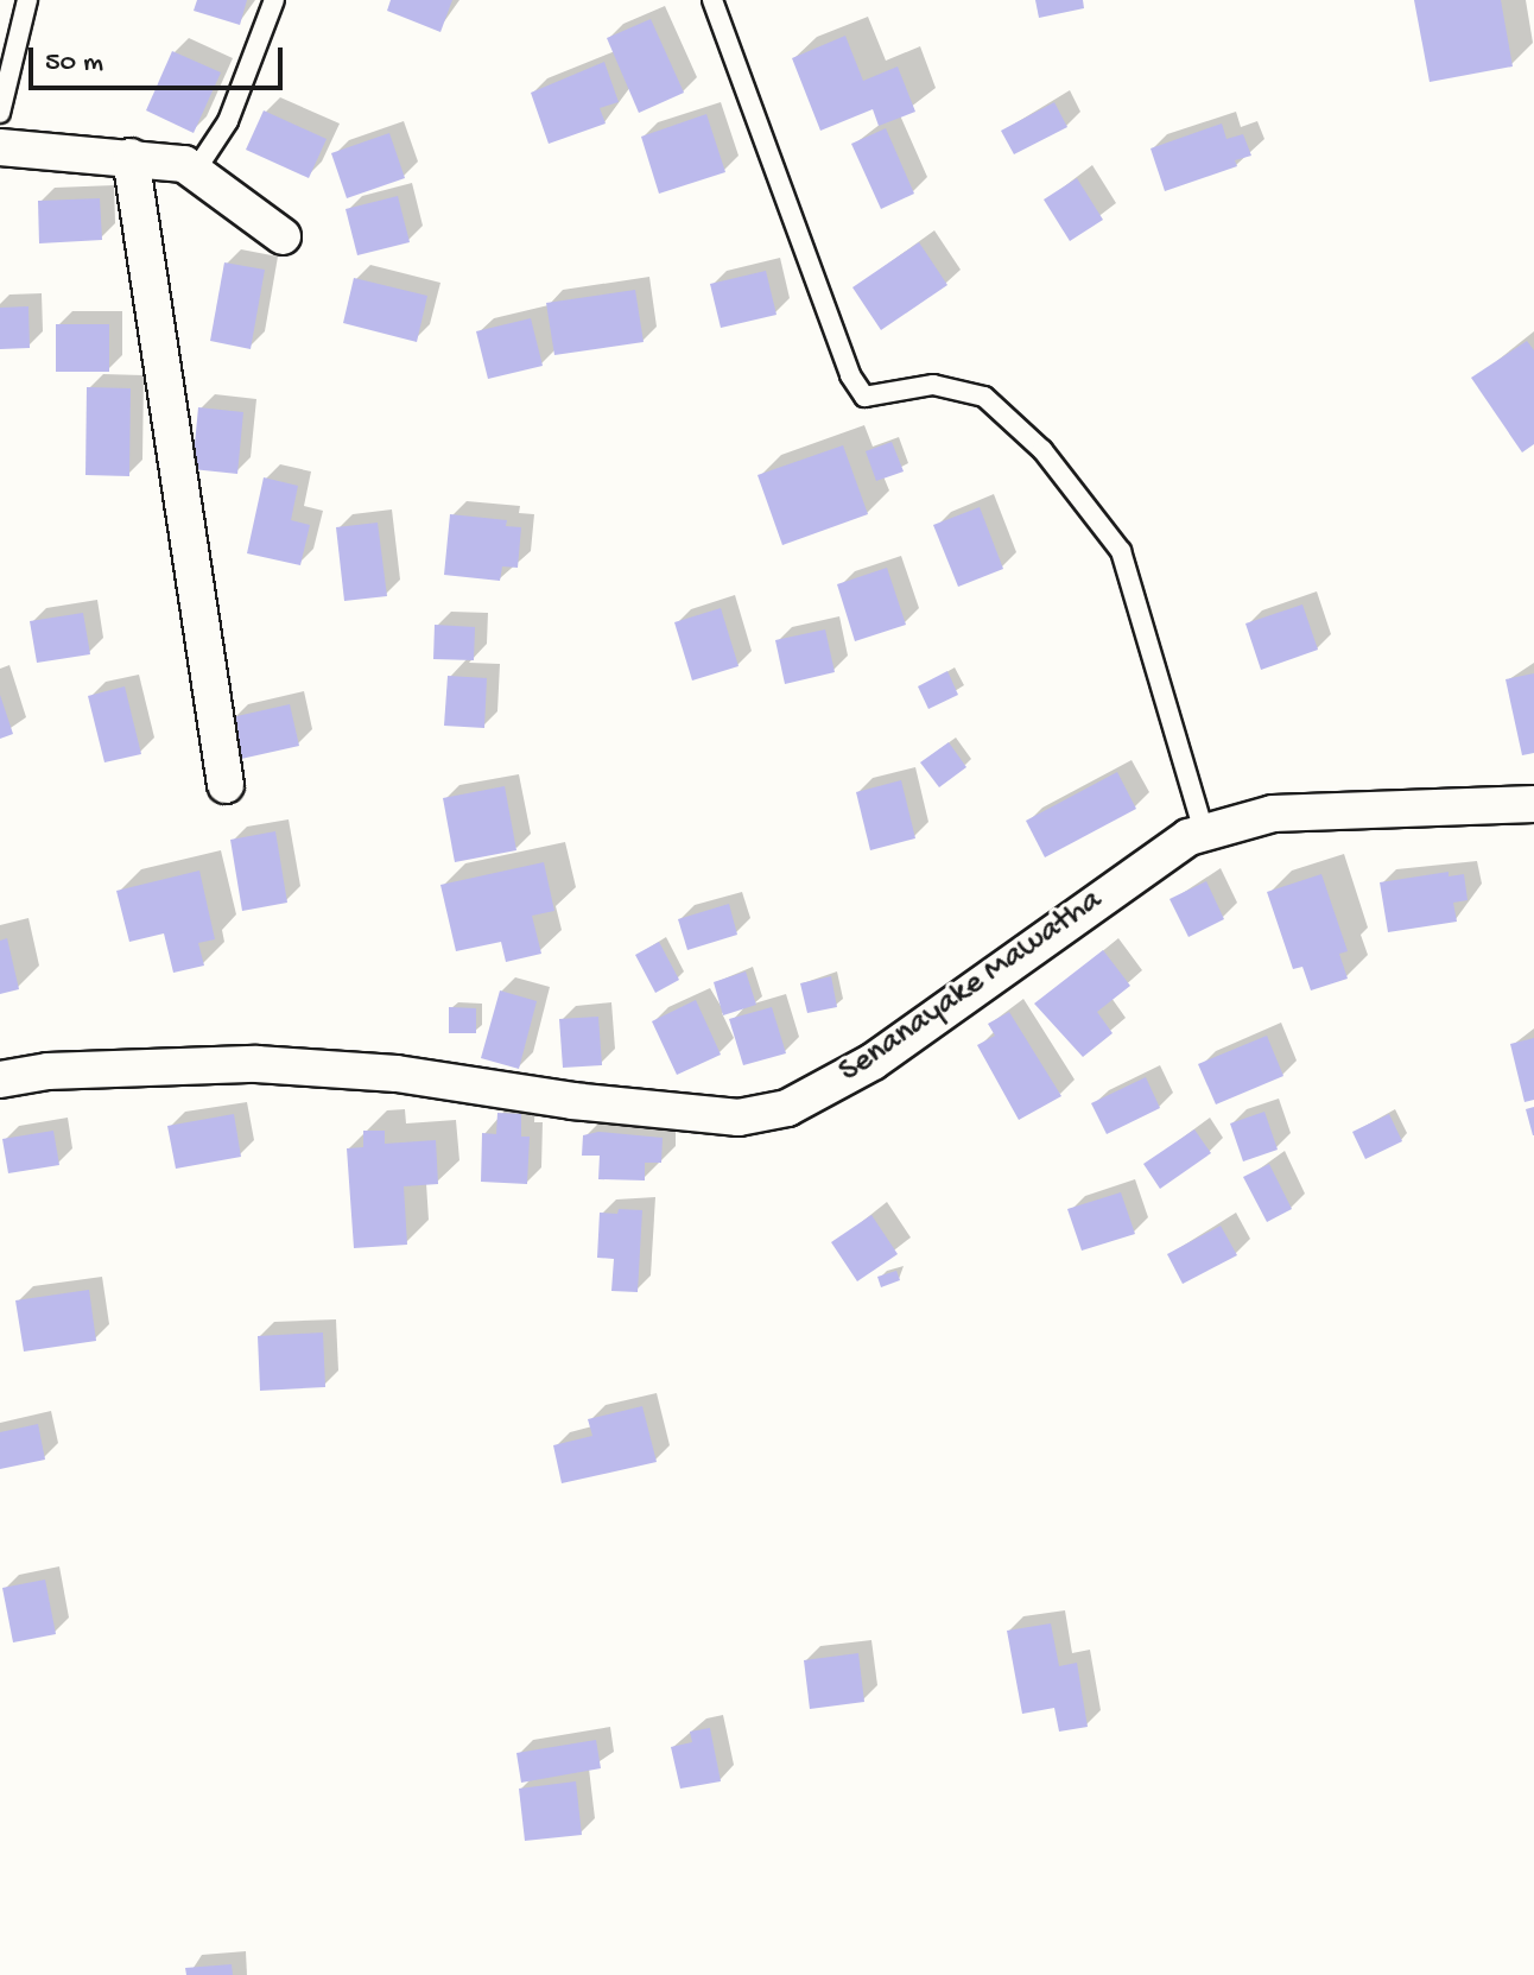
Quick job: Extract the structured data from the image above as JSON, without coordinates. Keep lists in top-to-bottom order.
{
  "streets": {
    "street": ["Senanayake Mawatha"]
  },
  "scale_bar": "50 m"
}
